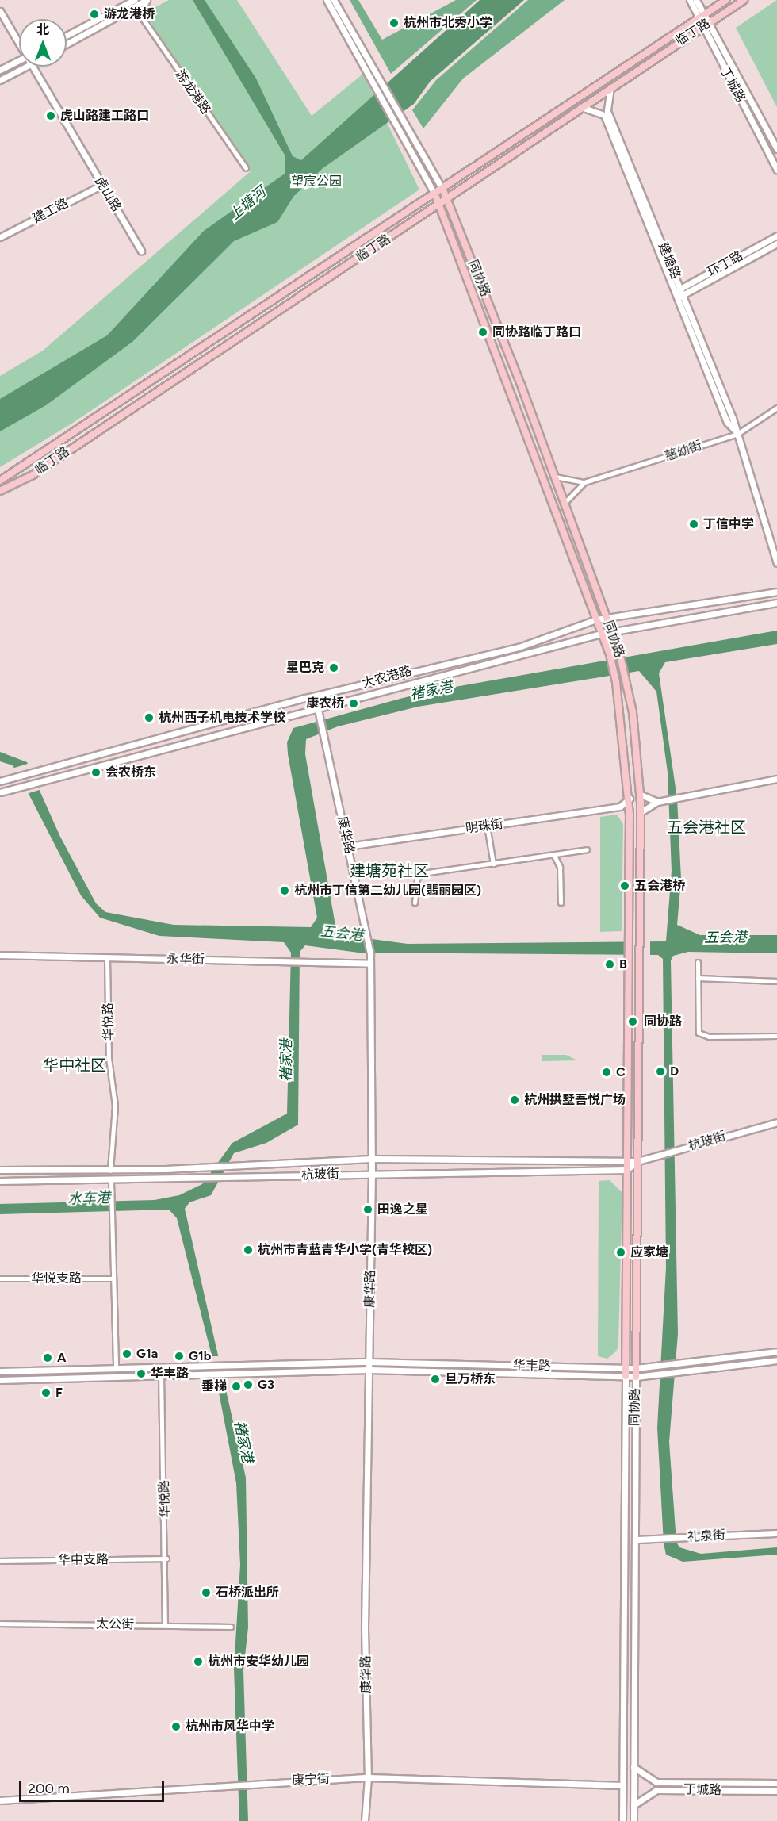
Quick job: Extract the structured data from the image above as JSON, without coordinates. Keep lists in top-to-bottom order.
{
  "streets": {
    "main road": ["临丁路", "同协路"],
    "street": [
      "丁城路",
      "游龙港路",
      "虎山路",
      "建工路",
      "建塘路",
      "环丁路",
      "慈幼街",
      "大农港路",
      "明珠街",
      "康华路",
      "永华街",
      "华悦路",
      "杭玻街",
      "华悦支路",
      "华丰路",
      "礼泉街",
      "华中支路",
      "太公街",
      "康宁街"
    ]
  },
  "crossings": [
    ["临丁路", "丁城路"],
    ["临丁路", "建塘路"],
    ["临丁路", "同协路"],
    ["丁城路", "同协路"],
    ["虎山路", "建工路"],
    ["建塘路", "环丁路"],
    ["建塘路", "慈幼街"],
    ["同协路", "慈幼街"],
    ["同协路", "大农港路"],
    ["同协路", "杭玻街"],
    ["同协路", "华丰路"],
    ["同协路", "礼泉街"],
    ["同协路", "康宁街"],
    ["大农港路", "康华路"],
    ["明珠街", "康华路"],
    ["康华路", "永华街"],
    ["康华路", "杭玻街"],
    ["康华路", "华丰路"],
    ["康华路", "康宁街"],
    ["永华街", "华悦路"],
    ["华悦路", "杭玻街"],
    ["华悦路", "华丰路"],
    ["华悦路", "华中支路"],
    ["华悦路", "太公街"]
  ],
  "districts": ["五会港社区", "建塘苑社区", "华中社区"],
  "water": [
    "上塘河",
    "褚家港",
    "五会港",
    "水车港"
  ],
  "parks": ["望宸公园"],
  "places": [
    "游龙港桥",
    "杭州市北秀小学",
    "虎山路建工路口",
    "同协路临丁路口",
    "丁信中学",
    "星巴克",
    "康农桥",
    "杭州西子机电技术学校",
    "会农桥东",
    "五会港桥",
    "杭州市丁信第二幼儿园(翡丽园区)",
    "B",
    "同协路",
    "D",
    "C",
    "杭州拱墅吾悦广场",
    "田逸之星",
    "杭州市青蓝青华小学(青华校区)",
    "应家塘",
    "G1a",
    "G1b",
    "A",
    "华丰路",
    "旦万桥东",
    "G3",
    "垂梯",
    "F",
    "石桥派出所",
    "杭州市安华幼儿园",
    "杭州市风华中学"
  ],
  "scale_bar": "200 m",
  "north": "top"
}
